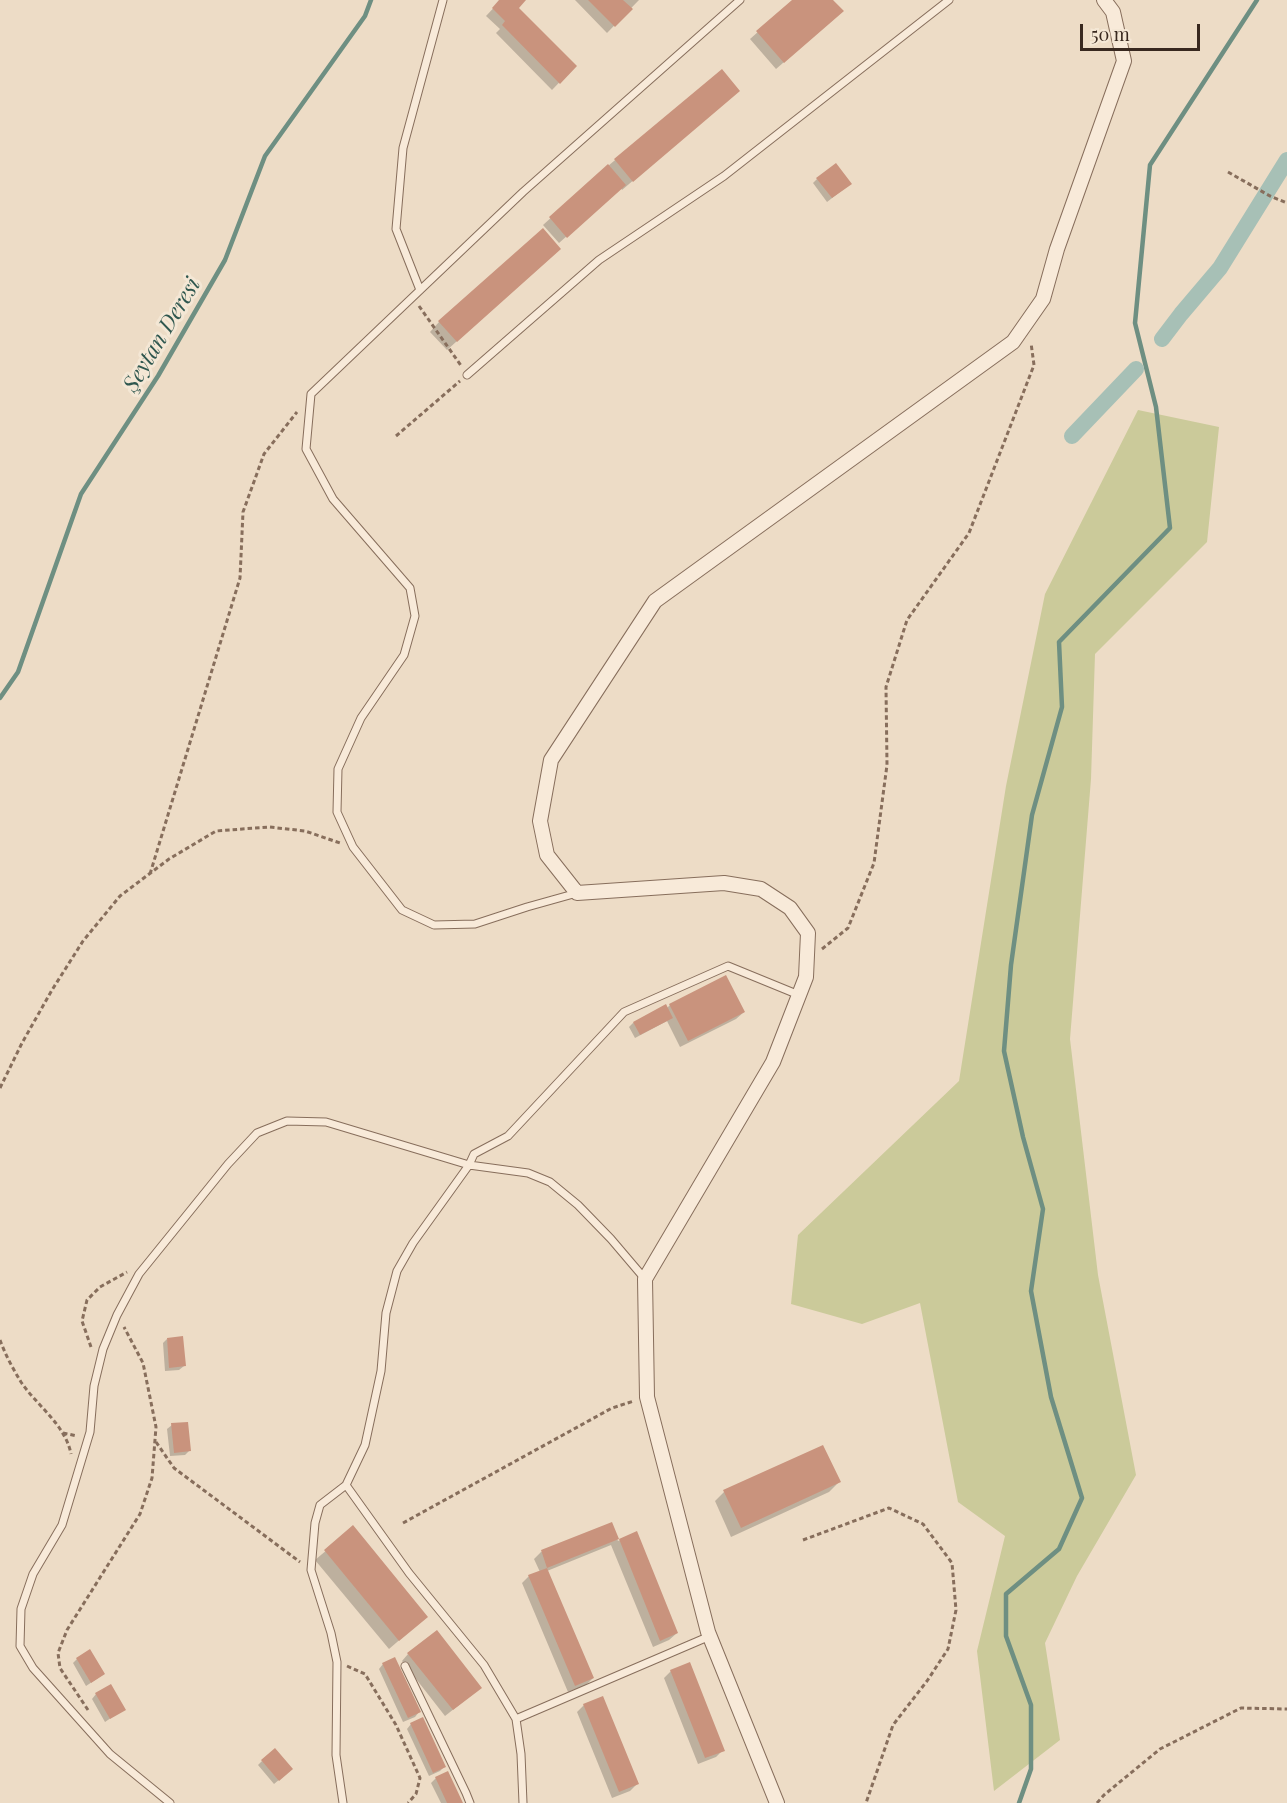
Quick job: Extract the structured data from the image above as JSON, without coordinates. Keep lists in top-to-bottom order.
{
  "water": ["Şeytan Deresi"],
  "scale_bar": "50 m"
}
